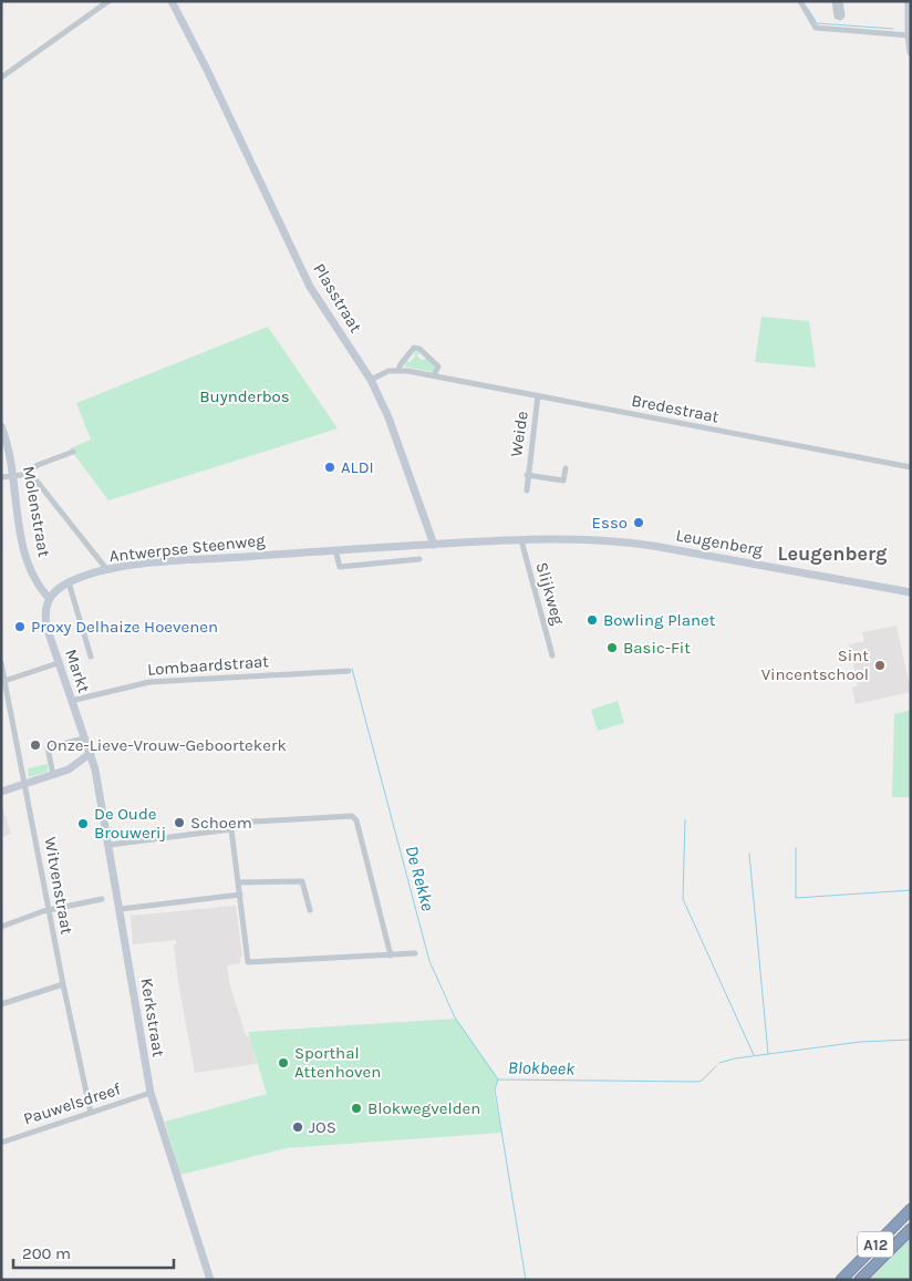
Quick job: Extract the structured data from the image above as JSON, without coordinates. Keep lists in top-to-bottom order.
{
  "streets": {
    "highway": ["A12"],
    "main road": [
      "Plasstraat",
      "Molenstraat",
      "Leugenberg",
      "Antwerpse Steenweg",
      "Markt",
      "Kerkstraat"
    ],
    "street": [
      "Bredestraat",
      "Weide",
      "Slijkweg",
      "Lombaardstraat",
      "Witvenstraat",
      "Pauwelsdreef"
    ]
  },
  "crossings": [
    ["Plasstraat", "Bredestraat"],
    ["Plasstraat", "Leugenberg"],
    ["Plasstraat", "Antwerpse Steenweg"],
    ["Bredestraat", "Weide"],
    ["Molenstraat", "Antwerpse Steenweg"],
    ["Molenstraat", "Markt"],
    ["Leugenberg", "Antwerpse Steenweg"],
    ["Leugenberg", "Slijkweg"],
    ["Antwerpse Steenweg", "Markt"],
    ["Lombaardstraat", "Markt"],
    ["Markt", "Kerkstraat"],
    ["Witvenstraat", "Pauwelsdreef"],
    ["Kerkstraat", "Pauwelsdreef"]
  ],
  "districts": ["Leugenberg"],
  "water": ["De Rekke", "Blokbeek"],
  "parks": ["Buynderbos"],
  "places": [
    "ALDI",
    "Esso",
    "Bowling Planet",
    "Proxy Delhaize Hoevenen",
    "Basic-Fit",
    "Sint Vincentschool",
    "Onze-Lieve-Vrouw-Geboortekerk",
    "Schoem",
    "De Oude Brouwerij",
    "Sporthal Attenhoven",
    "Blokwegvelden",
    "JOS"
  ],
  "scale_bar": "200 m"
}
